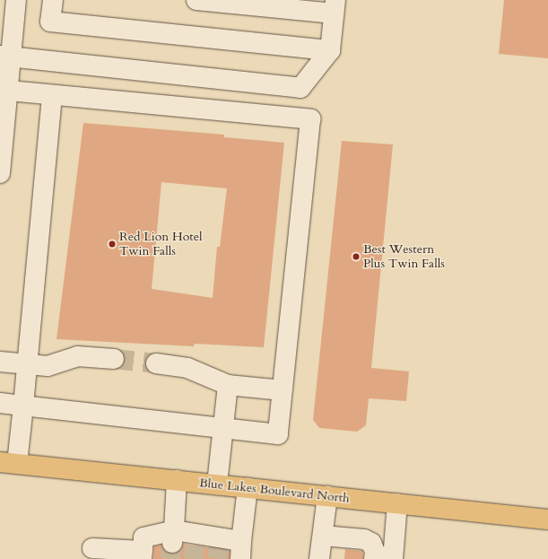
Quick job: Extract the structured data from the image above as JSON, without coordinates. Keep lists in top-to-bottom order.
{
  "streets": {
    "main road": ["Blue Lakes Boulevard North"]
  },
  "places": ["Red Lion Hotel Twin Falls", "Best Western Plus Twin Falls"]
}
